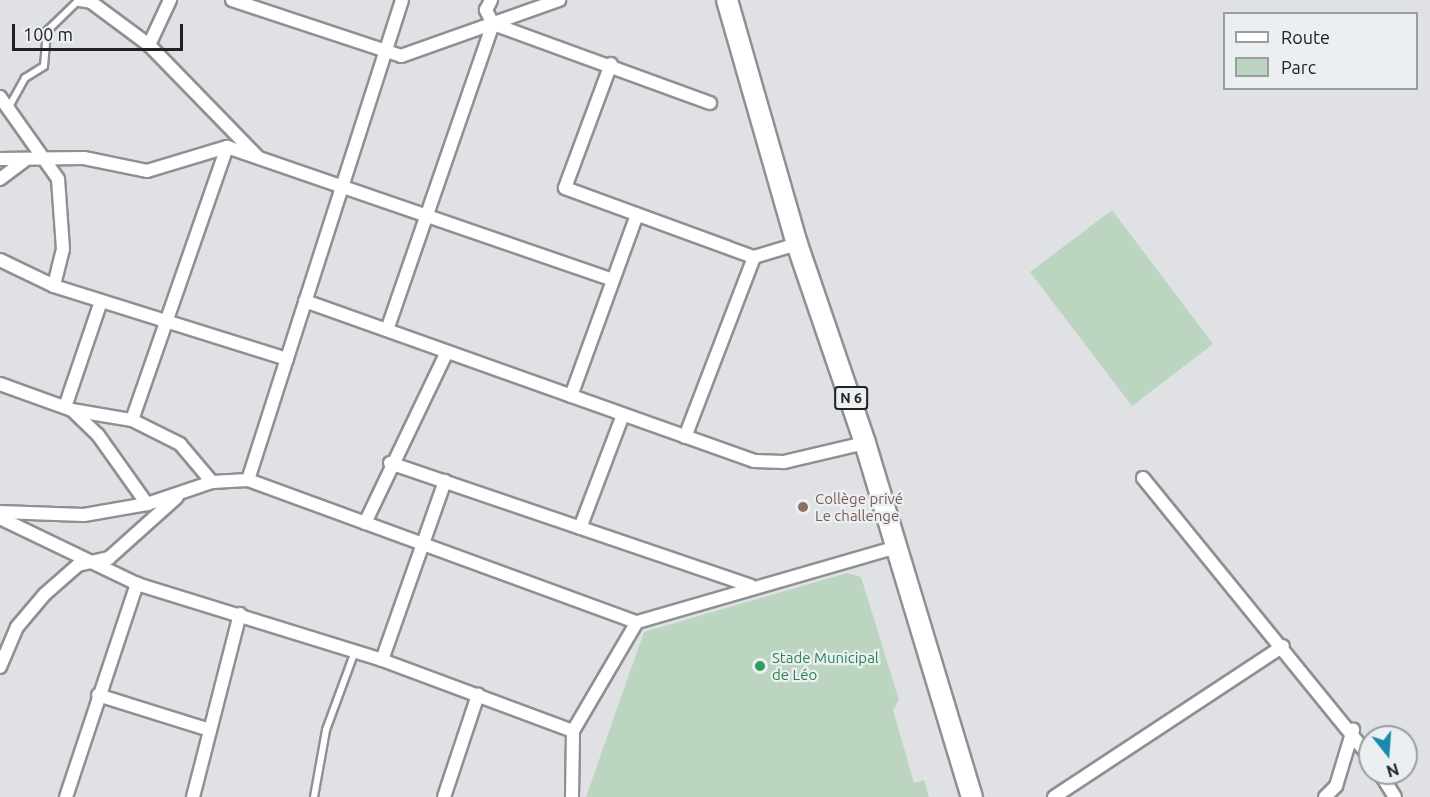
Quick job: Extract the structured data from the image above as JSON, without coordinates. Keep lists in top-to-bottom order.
{
  "streets": {
    "main road": ["N 6"]
  },
  "places": ["Collège privé Le challenge", "Stade Municipal de Léo"],
  "legend": ["Route", "Parc"],
  "scale_bar": "100 m",
  "north": "bottom"
}
